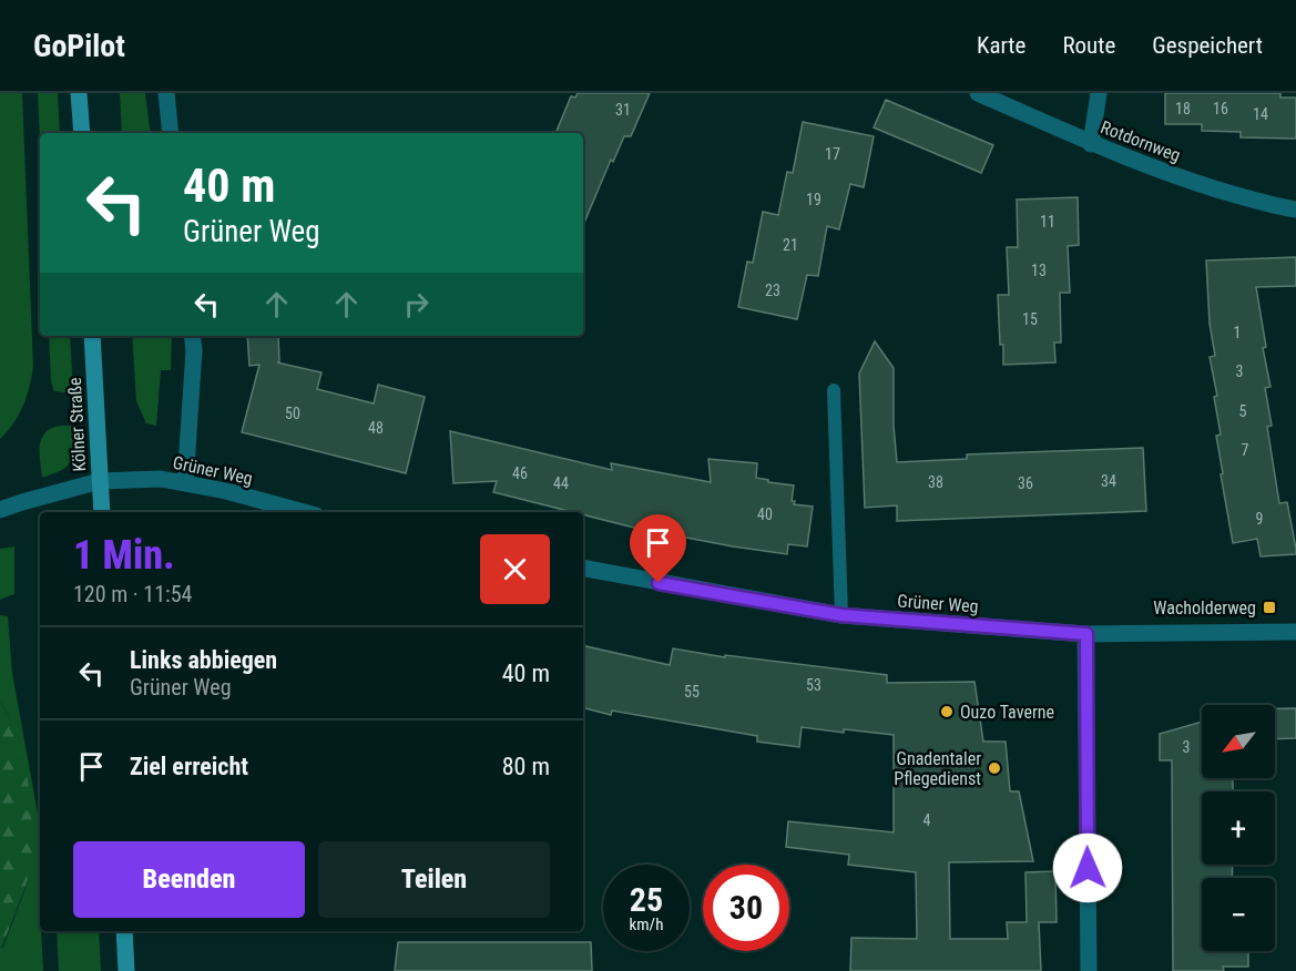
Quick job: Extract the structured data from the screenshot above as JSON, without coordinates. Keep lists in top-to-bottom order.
{
  "streets": {
    "main road": ["Kölner Straße"],
    "street": ["Rotdornweg", "Grüner Weg"]
  },
  "crossings": [
    ["Kölner Straße", "Grüner Weg"]
  ],
  "places": {
    "transit": ["Wacholderweg"],
    "other": ["Ouzo Taverne", "Gnadentaler Pflegedienst"]
  },
  "house_numbers": [
    "18",
    "16",
    "31",
    "14",
    "17",
    "19",
    "11",
    "21",
    "13",
    "23",
    "15",
    "1",
    "3",
    "5",
    "50",
    "48",
    "7",
    "46",
    "34",
    "38",
    "44",
    "36",
    "40",
    "9",
    "53",
    "55",
    "3",
    "4"
  ],
  "north": "bottom left",
  "page": {
    "header": "GoPilot",
    "nav": ["Karte", "Route", "Gespeichert"],
    "turn": ["40 m", "Grüner Weg"],
    "heading": ["1 Min.", "120 m · 11:54"],
    "list": [
      {
        "name": "Links abbiegen",
        "note": "Grüner Weg",
        "value": "40 m"
      },
      {
        "name": "Ziel erreicht",
        "value": "80 m"
      }
    ],
    "map_buttons": ["+", "−"],
    "buttons": ["Beenden", "Teilen"],
    "speed": "25 km/h",
    "limit": "30"
  }
}
